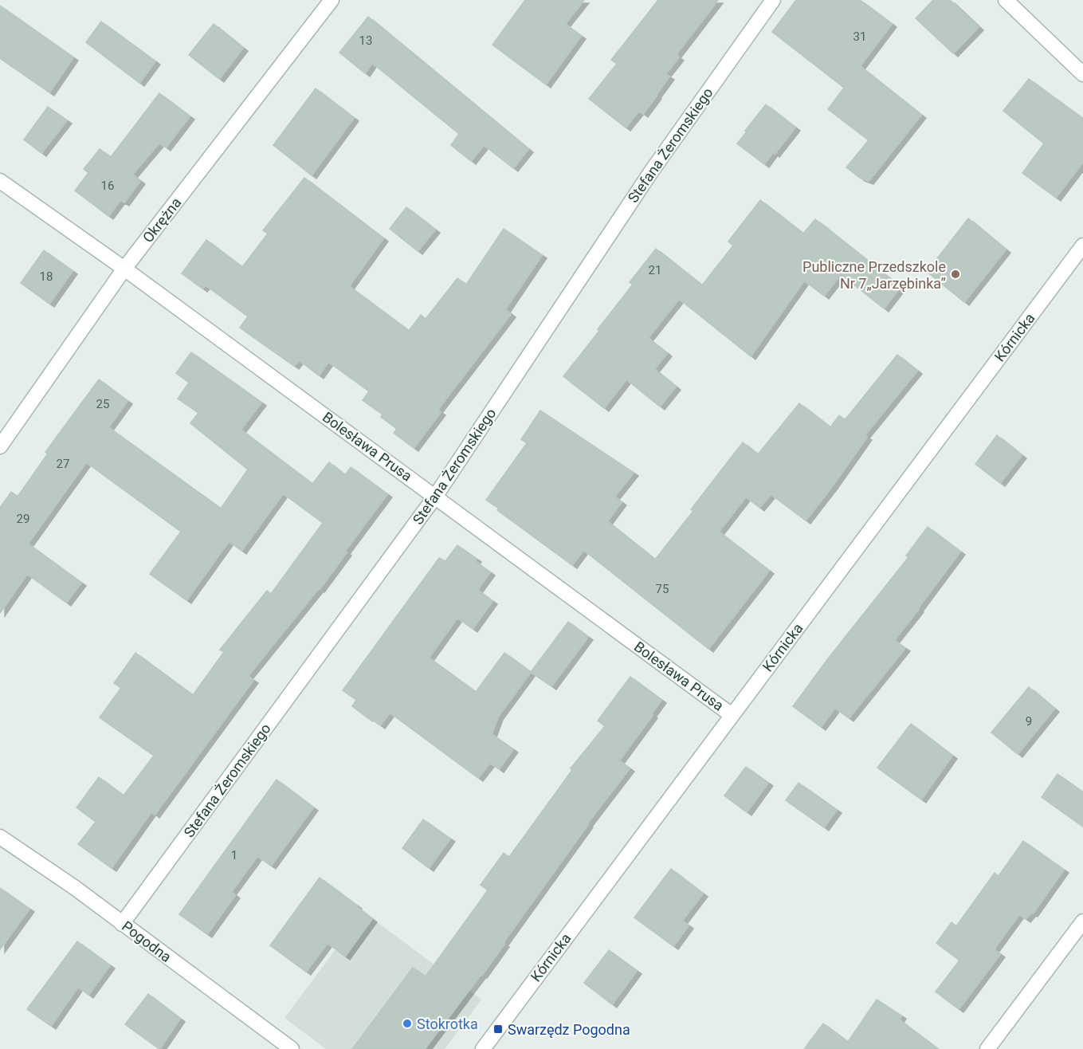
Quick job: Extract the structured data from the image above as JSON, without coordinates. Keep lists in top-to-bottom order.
{
  "streets": {
    "street": [
      "Stefana Żeromskiego",
      "Okrężna",
      "Kórnicka",
      "Bolesława Prusa",
      "Pogodna"
    ]
  },
  "crossings": [
    ["Stefana Żeromskiego", "Bolesława Prusa"],
    ["Stefana Żeromskiego", "Pogodna"],
    ["Okrężna", "Bolesława Prusa"],
    ["Kórnicka", "Bolesława Prusa"]
  ],
  "places": {
    "other": ["Publiczne Przedszkole Nr 7„Jarzębinka”", "Stokrotka"],
    "transit": ["Swarzędz Pogodna"]
  },
  "house_numbers": [
    "31",
    "13",
    "16",
    "21",
    "18",
    "25",
    "27",
    "29",
    "75",
    "9",
    "1"
  ]
}
